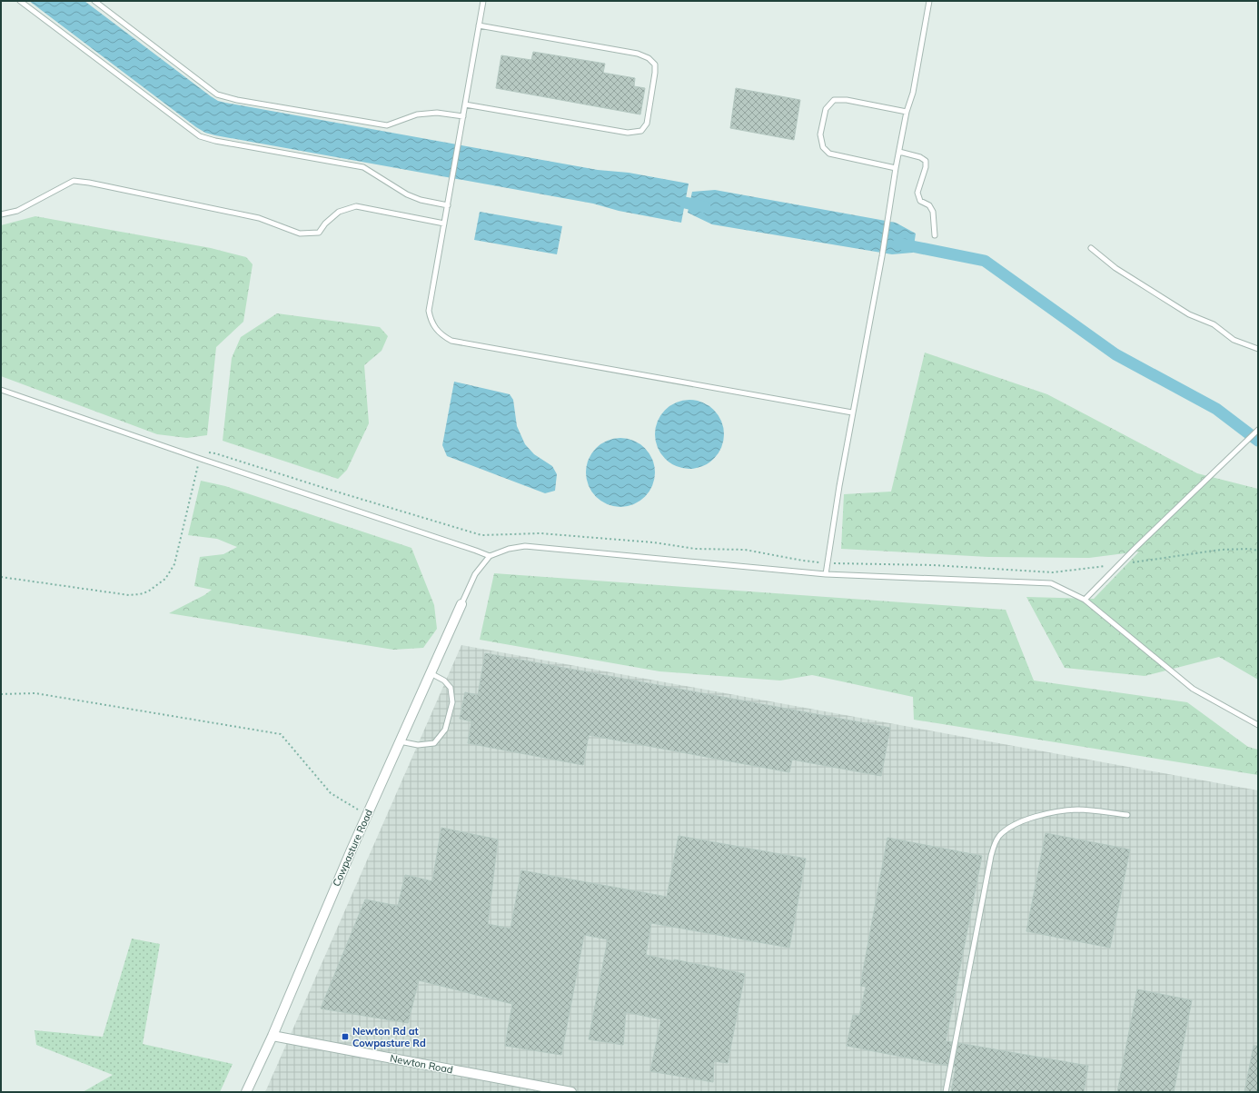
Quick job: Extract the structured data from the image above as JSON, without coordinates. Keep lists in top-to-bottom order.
{
  "streets": {
    "street": ["Cowpasture Road", "Newton Road"]
  },
  "crossings": [
    ["Cowpasture Road", "Newton Road"]
  ],
  "places": {
    "transit": ["Newton Rd at Cowpasture Rd"]
  }
}
